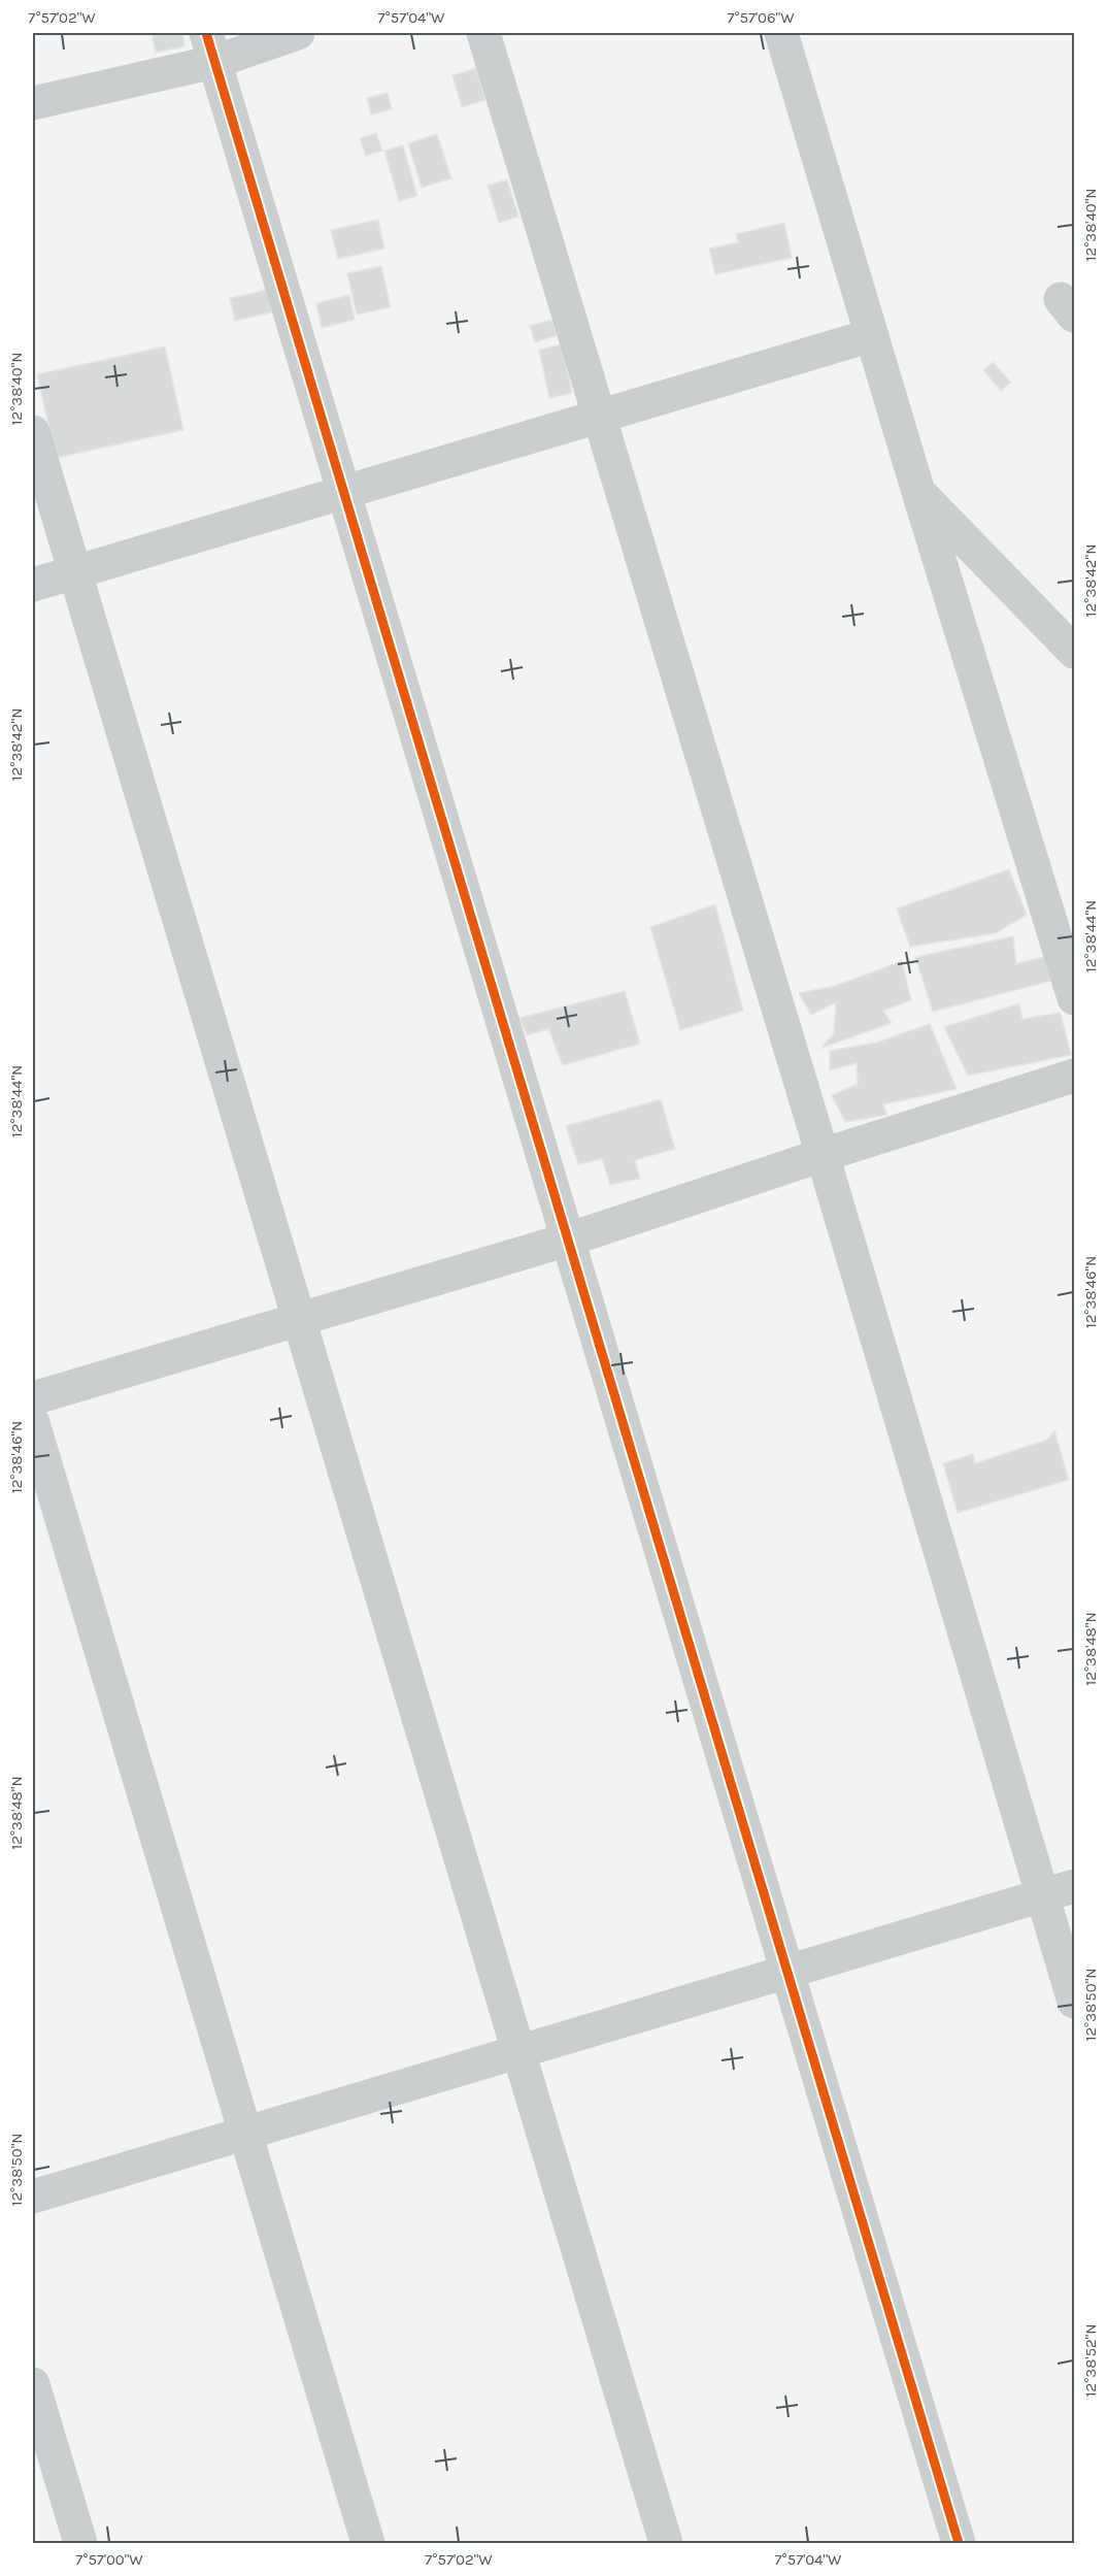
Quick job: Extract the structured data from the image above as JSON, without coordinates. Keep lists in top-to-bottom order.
{
  "coordinates": [
    "7°57'02\"W",
    "7°57'04\"W",
    "7°57'06\"W",
    "12°38'40\"N",
    "12°38'42\"N",
    "12°38'44\"N",
    "12°38'46\"N",
    "12°38'48\"N",
    "12°38'50\"N",
    "12°38'52\"N",
    "7°57'00\"W"
  ]
}
